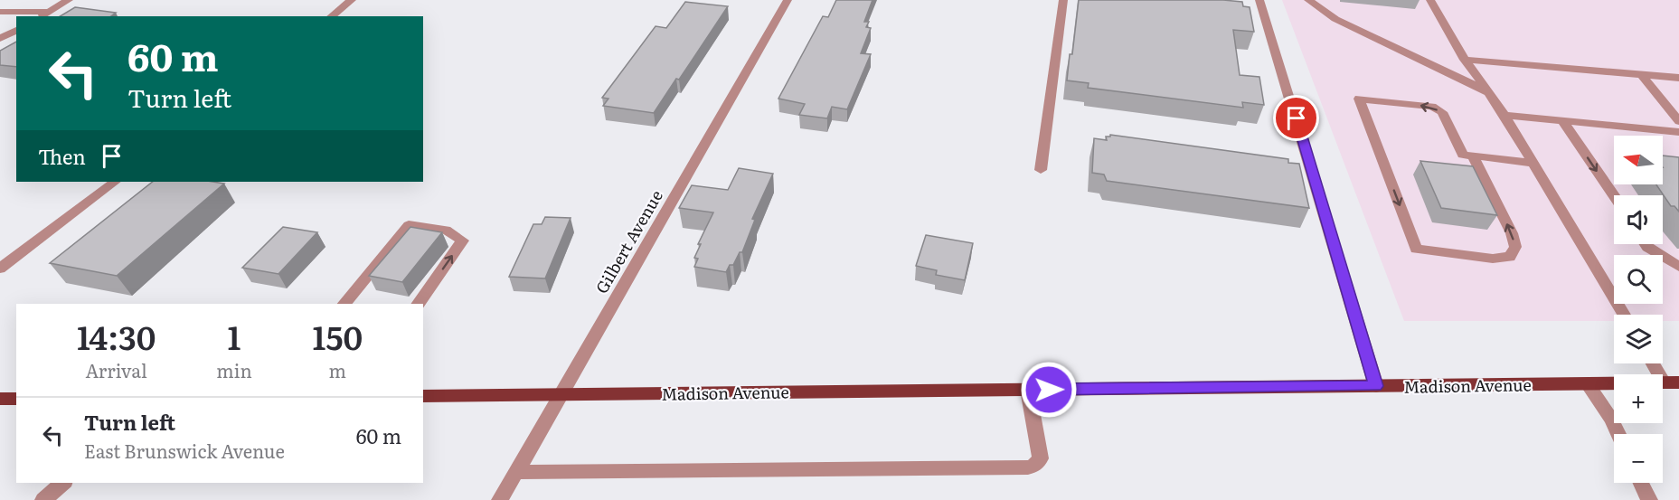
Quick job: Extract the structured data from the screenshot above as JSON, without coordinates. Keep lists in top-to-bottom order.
{
  "streets": {
    "main road": ["Madison Avenue"],
    "street": ["Gilbert Avenue"]
  },
  "crossings": [
    ["Gilbert Avenue", "Madison Avenue"]
  ],
  "north": "left",
  "page": {
    "turn": ["60 m", "Turn left"],
    "then": "Then",
    "map_buttons": ["+", "−"],
    "eta": [
      "14:30",
      "Arrival",
      "1",
      "min",
      "150",
      "m"
    ],
    "list": [
      {
        "name": "Turn left",
        "note": "East Brunswick Avenue",
        "value": "60 m"
      }
    ]
  }
}
